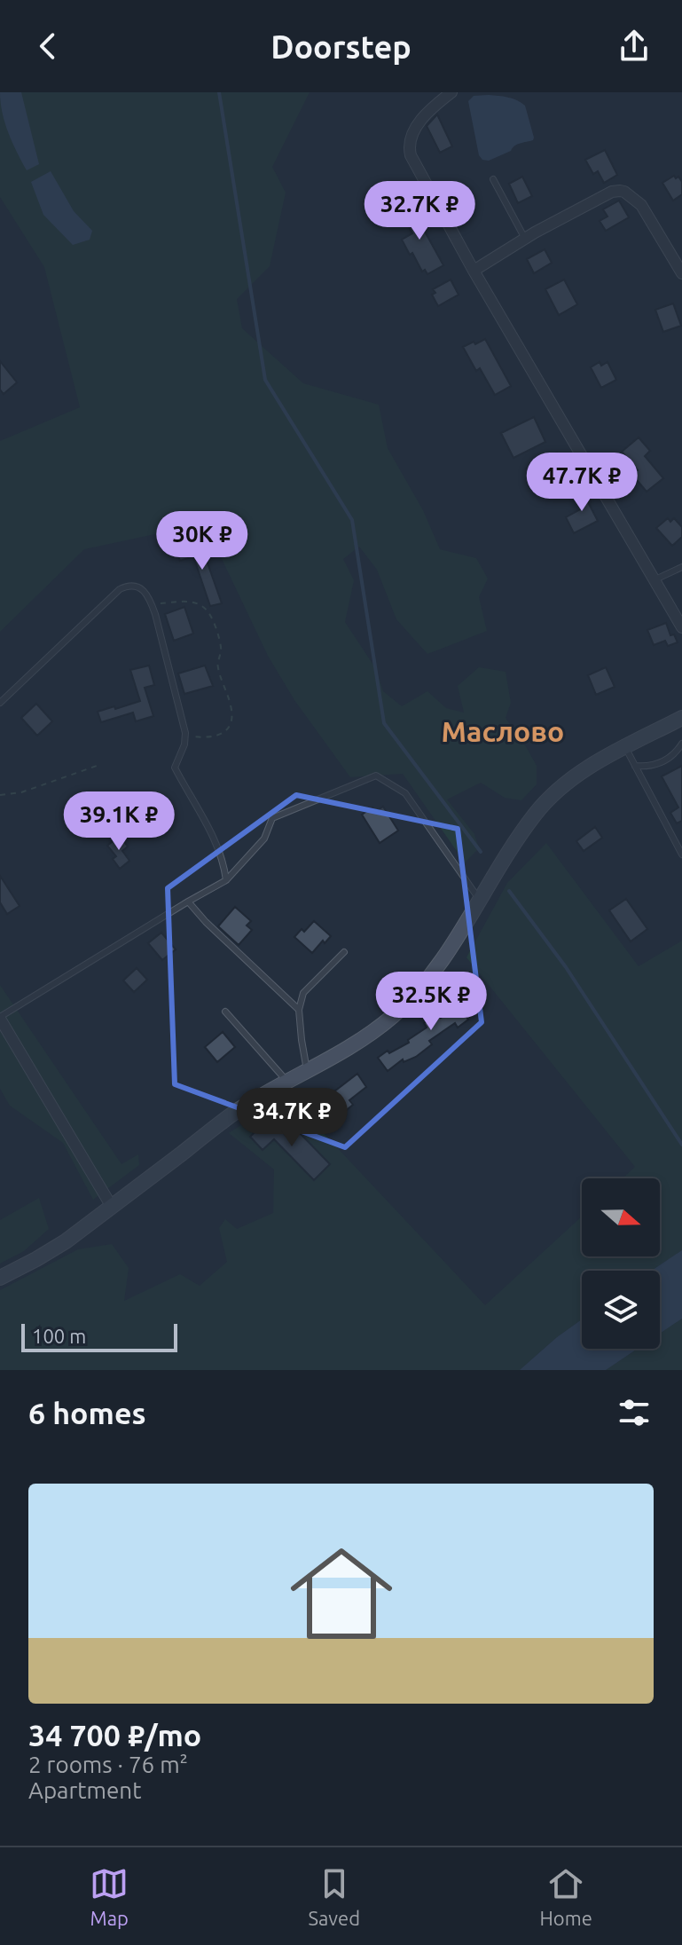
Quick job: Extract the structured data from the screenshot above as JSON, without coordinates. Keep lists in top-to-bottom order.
{
  "districts": ["Маслово"],
  "scale_bar": "100 m",
  "north": "right",
  "page": {
    "header": "Doorstep",
    "price": [
      "32.7K ₽",
      "47.7K ₽",
      "30K ₽",
      "39.1K ₽",
      "32.5K ₽",
      "34.7K ₽"
    ],
    "scale": "100 m",
    "heading": "6 homes",
    "list": [
      {
        "name": "34 700 ₽/mo",
        "note": "2 rooms · 76 m² · Apartment"
      }
    ],
    "tabs": ["Map", "Saved", "Home"]
  }
}
